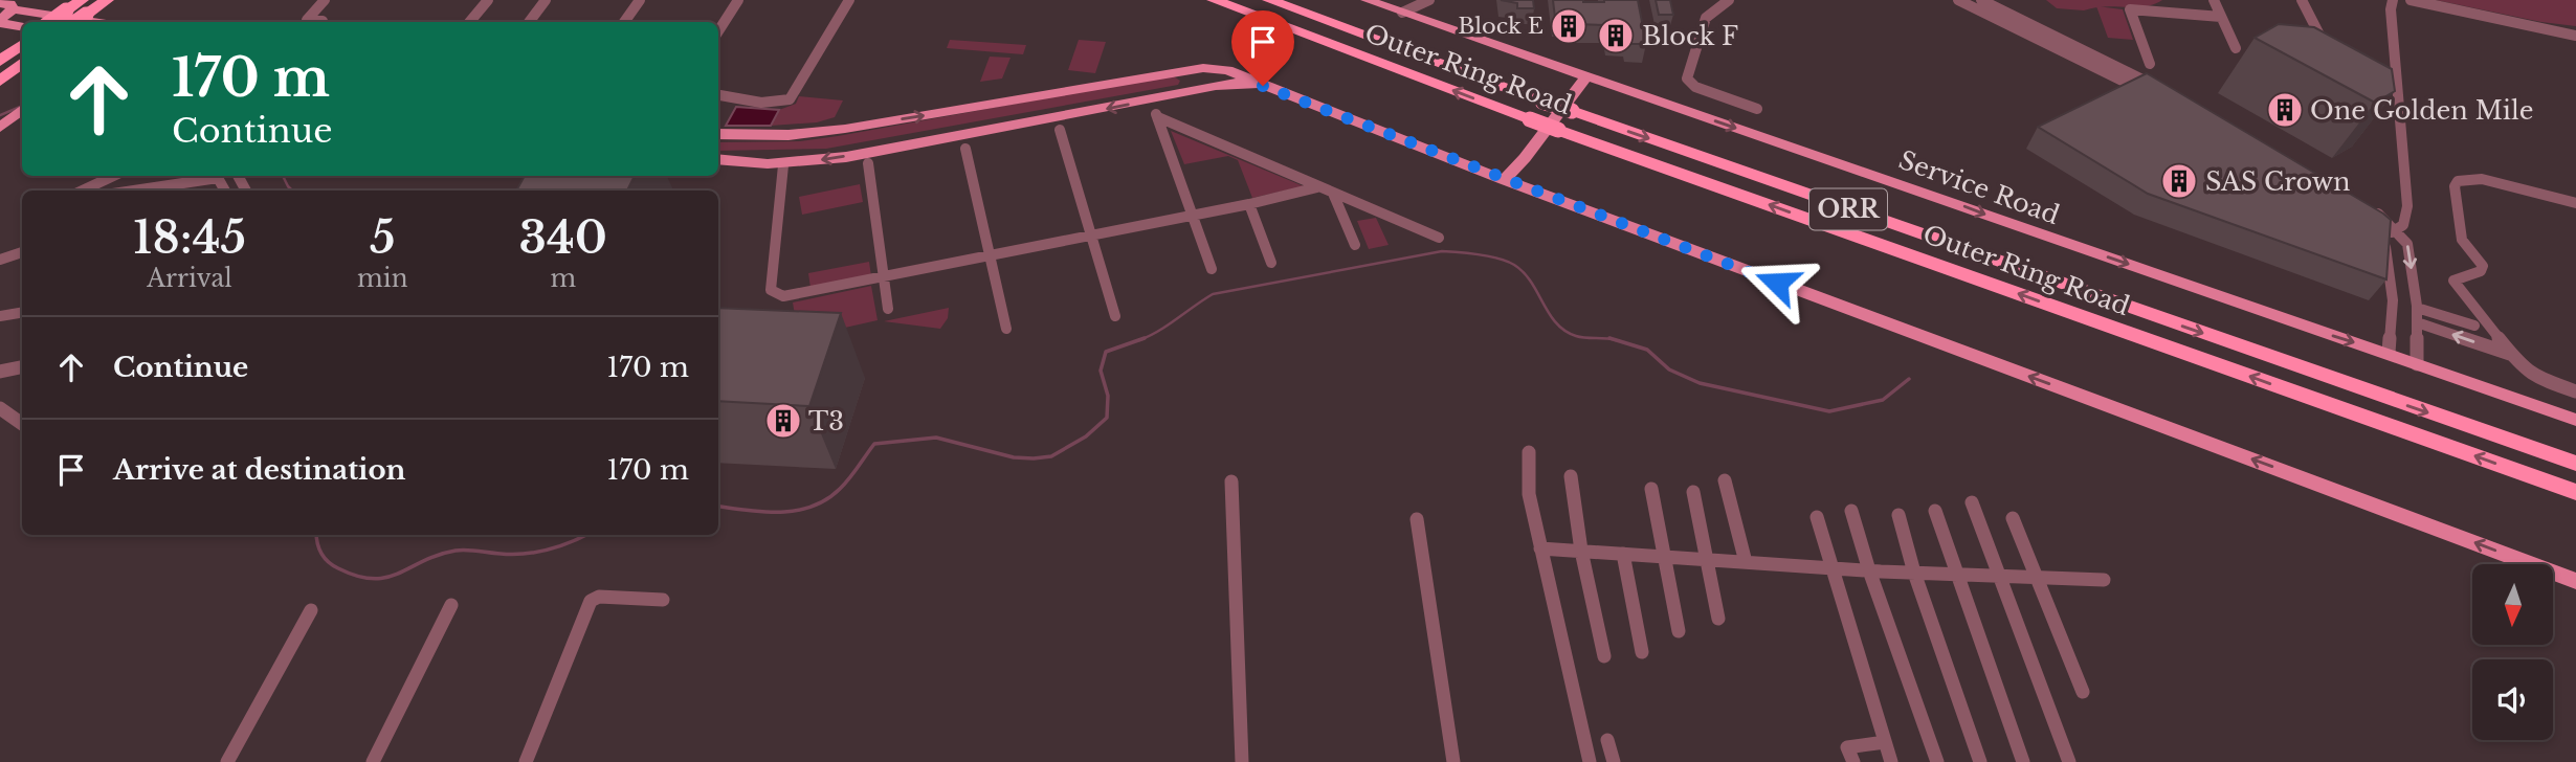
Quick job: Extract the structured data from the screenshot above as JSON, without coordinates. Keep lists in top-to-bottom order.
{
  "streets": {
    "highway": ["Outer Ring Road", "ORR"],
    "main road": ["Service Road"]
  },
  "places": {
    "building": [
      "Block E",
      "Block F",
      "One Golden Mile",
      "SAS Crown",
      "T3"
    ]
  },
  "north": "bottom",
  "page": {
    "turn": ["170 m", "Continue"],
    "eta": [
      "18:45",
      "Arrival",
      "5",
      "min",
      "340",
      "m"
    ],
    "list": [
      {
        "name": "Continue",
        "value": "170 m"
      },
      {
        "name": "Arrive at destination",
        "value": "170 m"
      }
    ]
  }
}
